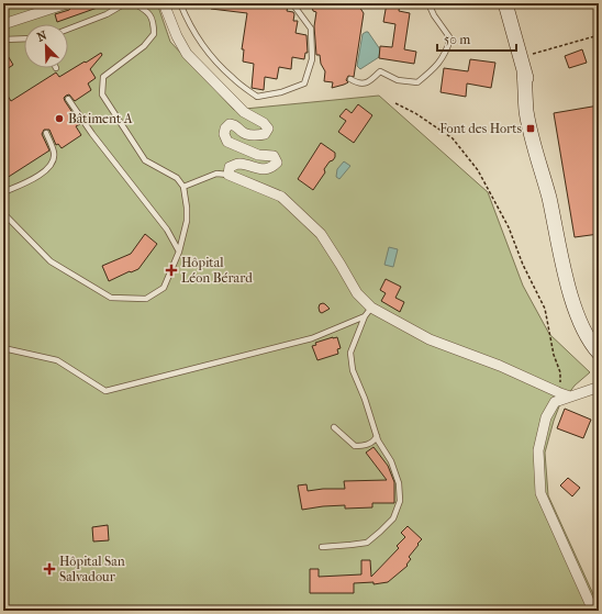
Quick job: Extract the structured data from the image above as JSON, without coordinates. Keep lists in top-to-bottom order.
{
  "places": {
    "other": ["Bâtiment A"],
    "transit": ["Font des Horts"],
    "health": ["Hôpital Léon Bérard", "Hôpital San Salvadour"]
  },
  "scale_bar": "50 m",
  "north": "top left"
}
